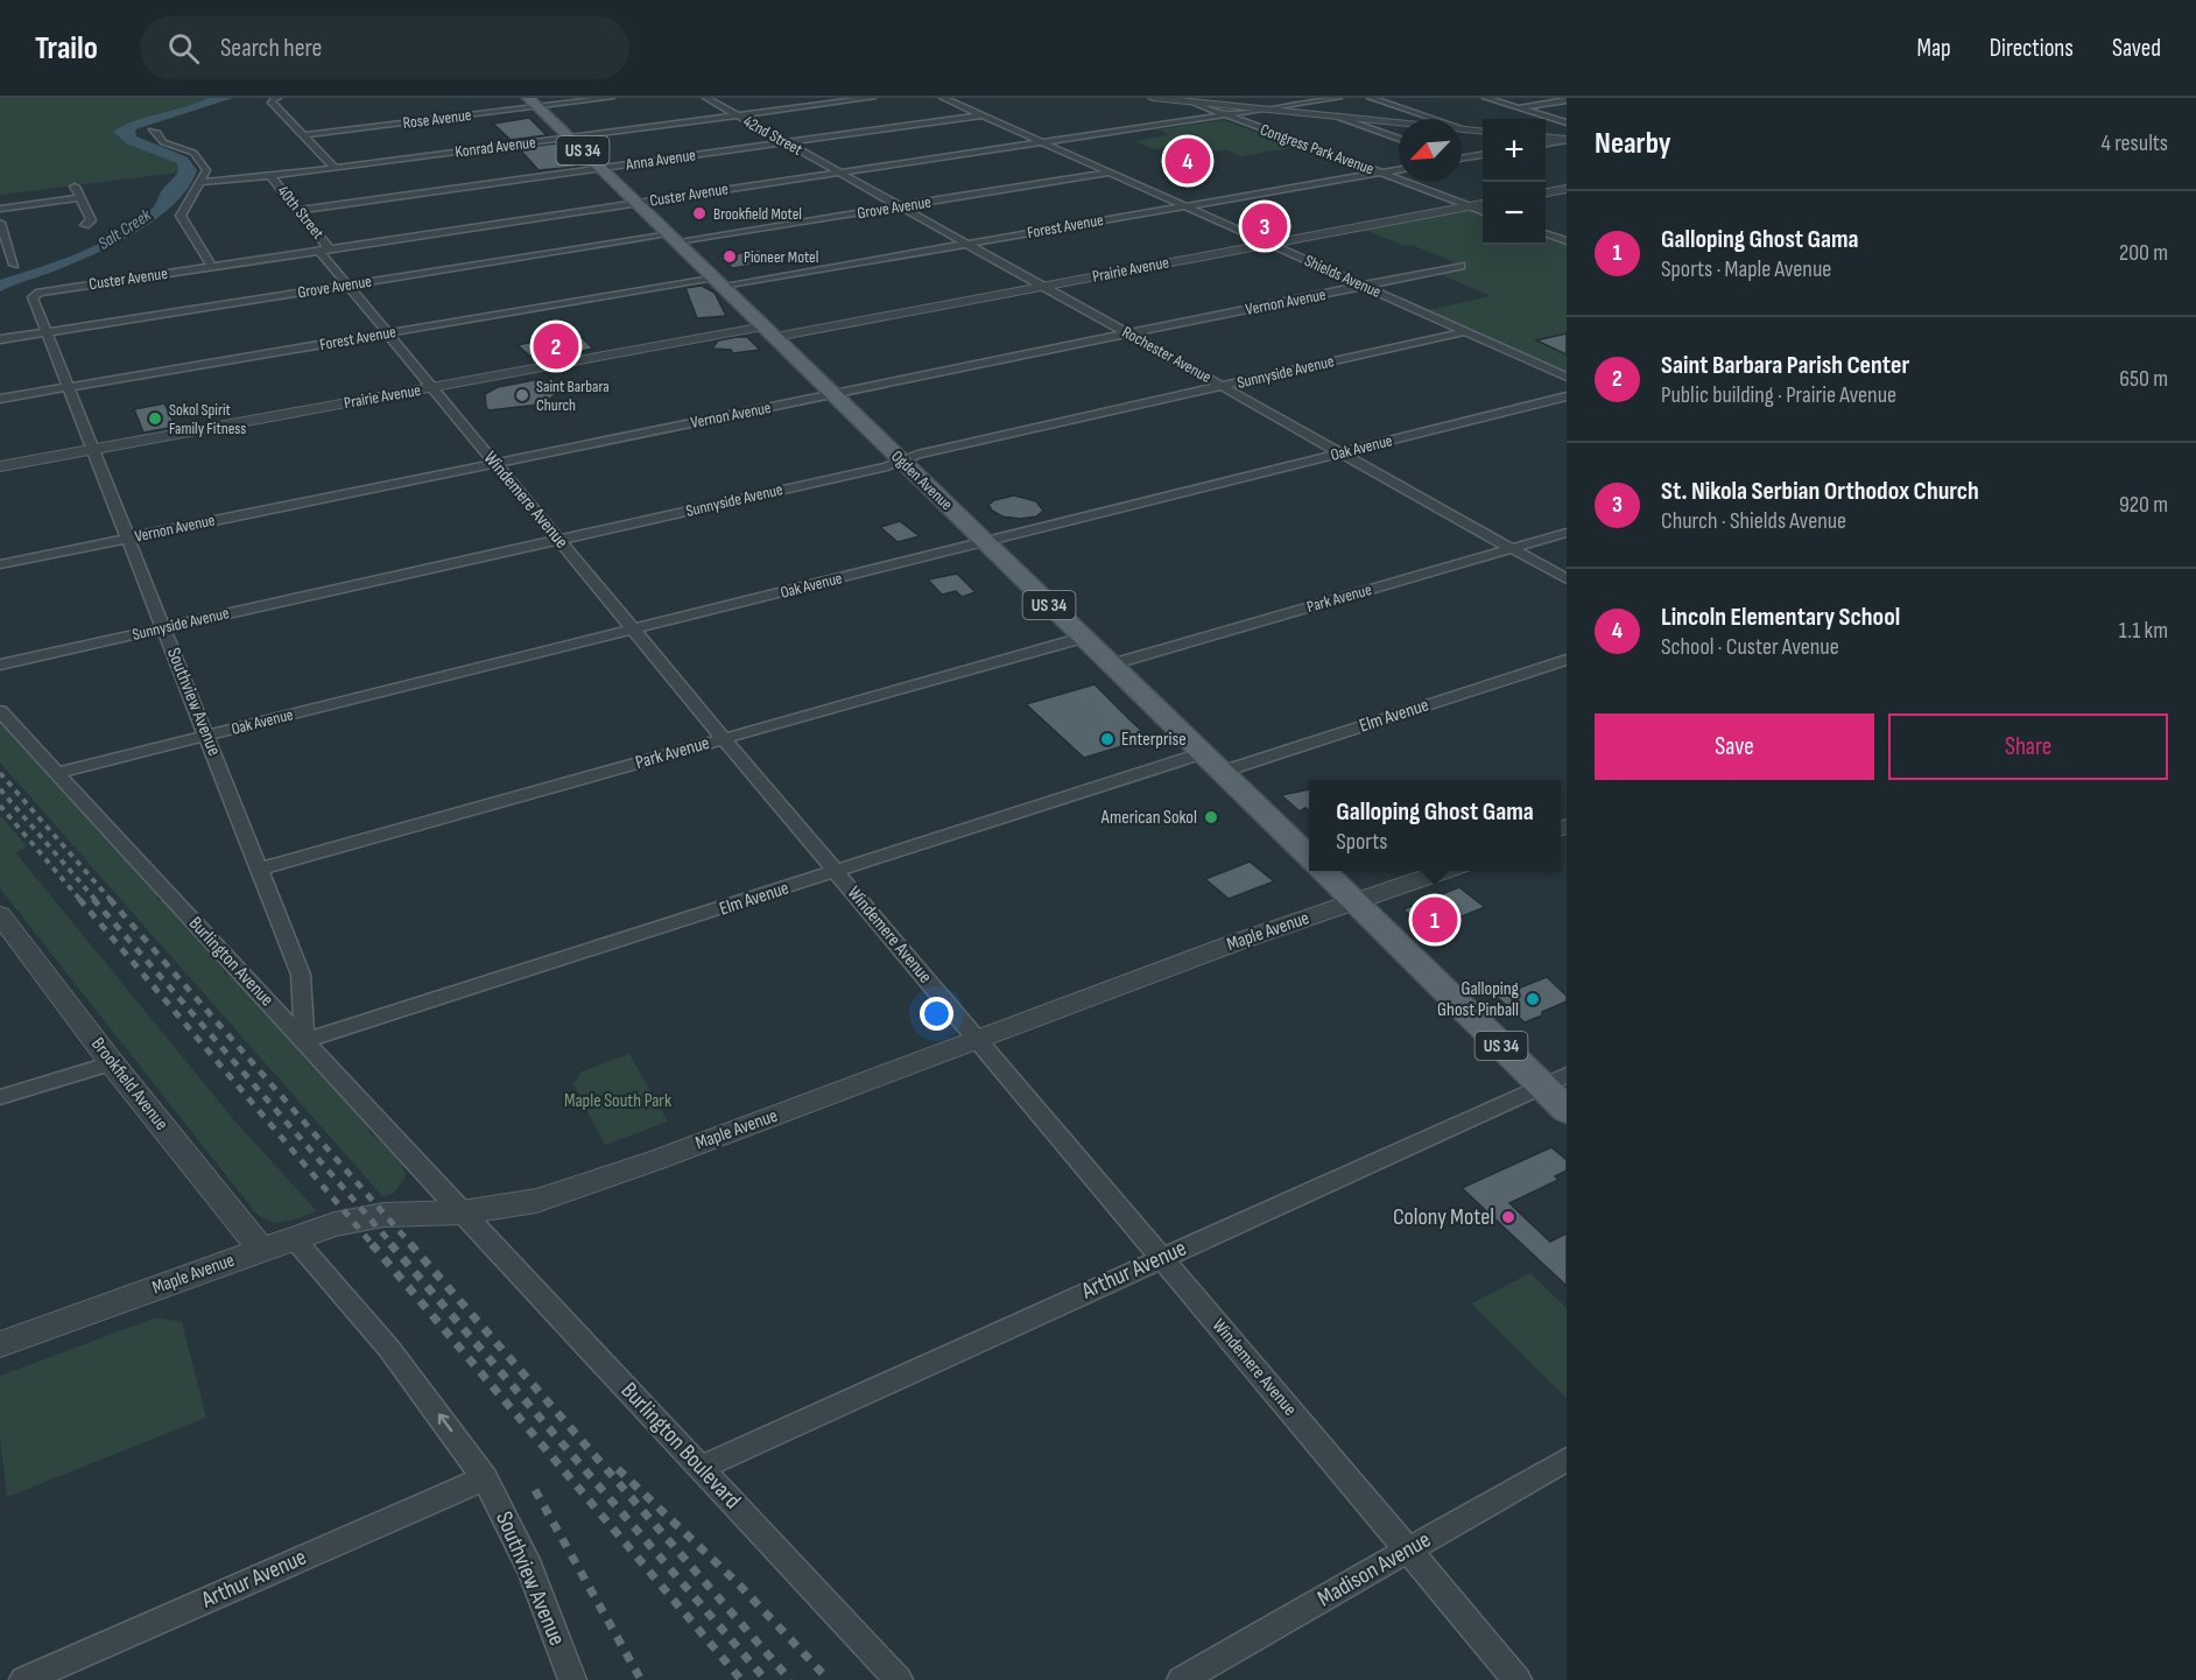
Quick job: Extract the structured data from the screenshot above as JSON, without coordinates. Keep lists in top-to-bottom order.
{
  "streets": {
    "main road": ["US 34", "Ogden Avenue"],
    "street": [
      "Rose Avenue",
      "42nd Street",
      "Konrad Avenue",
      "Congress Park Avenue",
      "Anna Avenue",
      "Custer Avenue",
      "Grove Avenue",
      "40th Street",
      "Forest Avenue",
      "Prairie Avenue",
      "Shields Avenue",
      "Vernon Avenue",
      "Rochester Avenue",
      "Sunnyside Avenue",
      "Oak Avenue",
      "Windemere Avenue",
      "Park Avenue",
      "Southview Avenue",
      "Elm Avenue",
      "Maple Avenue",
      "Burlington Avenue",
      "Brookfield Avenue",
      "Arthur Avenue",
      "Burlington Boulevard",
      "Madison Avenue"
    ]
  },
  "crossings": [
    ["Rose Avenue", "Ogden Avenue"],
    ["42nd Street", "Konrad Avenue"],
    ["42nd Street", "Anna Avenue"],
    ["42nd Street", "Custer Avenue"],
    ["42nd Street", "Rochester Avenue"],
    ["Konrad Avenue", "40th Street"],
    ["Konrad Avenue", "Ogden Avenue"],
    ["Congress Park Avenue", "Custer Avenue"],
    ["Congress Park Avenue", "Forest Avenue"],
    ["Congress Park Avenue", "Prairie Avenue"],
    ["Anna Avenue", "40th Street"],
    ["Anna Avenue", "Shields Avenue"],
    ["Anna Avenue", "Ogden Avenue"],
    ["Custer Avenue", "40th Street"],
    ["Custer Avenue", "Shields Avenue"],
    ["Custer Avenue", "Rochester Avenue"],
    ["Custer Avenue", "Ogden Avenue"],
    ["Custer Avenue", "Windemere Avenue"],
    ["Custer Avenue", "Southview Avenue"],
    ["Grove Avenue", "Shields Avenue"],
    ["Grove Avenue", "Rochester Avenue"],
    ["Grove Avenue", "Ogden Avenue"],
    ["Grove Avenue", "Windemere Avenue"],
    ["Grove Avenue", "Southview Avenue"],
    ["40th Street", "Windemere Avenue"],
    ["Forest Avenue", "Shields Avenue"],
    ["Forest Avenue", "Rochester Avenue"],
    ["Forest Avenue", "Ogden Avenue"],
    ["Forest Avenue", "Windemere Avenue"],
    ["Forest Avenue", "Southview Avenue"],
    ["Prairie Avenue", "Shields Avenue"],
    ["Prairie Avenue", "Rochester Avenue"],
    ["Prairie Avenue", "Ogden Avenue"],
    ["Prairie Avenue", "Windemere Avenue"],
    ["Prairie Avenue", "Southview Avenue"],
    ["Shields Avenue", "Vernon Avenue"],
    ["Shields Avenue", "Sunnyside Avenue"],
    ["Vernon Avenue", "Rochester Avenue"],
    ["Vernon Avenue", "Ogden Avenue"],
    ["Vernon Avenue", "Windemere Avenue"],
    ["Vernon Avenue", "Southview Avenue"],
    ["Rochester Avenue", "Sunnyside Avenue"],
    ["Rochester Avenue", "Oak Avenue"],
    ["Rochester Avenue", "Park Avenue"],
    ["Sunnyside Avenue", "Ogden Avenue"],
    ["Sunnyside Avenue", "Windemere Avenue"],
    ["Sunnyside Avenue", "Southview Avenue"],
    ["Oak Avenue", "Ogden Avenue"],
    ["Oak Avenue", "Windemere Avenue"],
    ["Oak Avenue", "Southview Avenue"],
    ["Oak Avenue", "Burlington Avenue"],
    ["Ogden Avenue", "Park Avenue"],
    ["Ogden Avenue", "Elm Avenue"],
    ["Ogden Avenue", "Maple Avenue"],
    ["Ogden Avenue", "Arthur Avenue"],
    ["Windemere Avenue", "Park Avenue"],
    ["Windemere Avenue", "Elm Avenue"],
    ["Windemere Avenue", "Maple Avenue"],
    ["Windemere Avenue", "Arthur Avenue"],
    ["Windemere Avenue", "Madison Avenue"],
    ["Park Avenue", "Southview Avenue"],
    ["Southview Avenue", "Elm Avenue"],
    ["Southview Avenue", "Burlington Avenue"],
    ["Southview Avenue", "Arthur Avenue"],
    ["Elm Avenue", "Burlington Avenue"],
    ["Maple Avenue", "Burlington Avenue"],
    ["Maple Avenue", "Brookfield Avenue"],
    ["Maple Avenue", "Burlington Boulevard"],
    ["Burlington Avenue", "Burlington Boulevard"],
    ["Arthur Avenue", "Burlington Boulevard"]
  ],
  "water": ["Salt Creek"],
  "parks": ["Maple South Park"],
  "places": [
    "Brookfield Motel",
    "Pioneer Motel",
    "Saint Barbara Church",
    "Sokol Spirit Family Fitness",
    "Enterprise",
    "American Sokol",
    "Galloping Ghost Pinball",
    "Colony Motel"
  ],
  "north": "bottom left",
  "page": {
    "header": "Trailo",
    "search": "Search here",
    "nav": ["Map", "Directions", "Saved"],
    "heading": ["Nearby", "4 results"],
    "map_buttons": ["+", "−"],
    "pins": [
      "4",
      "3",
      "2",
      "1"
    ],
    "list": [
      {
        "mark": "1",
        "name": "Galloping Ghost Gama",
        "note": "Sports · Maple Avenue",
        "value": "200 m"
      },
      {
        "mark": "2",
        "name": "Saint Barbara Parish Center",
        "note": "Public building · Prairie Avenue",
        "value": "650 m"
      },
      {
        "mark": "3",
        "name": "St. Nikola Serbian Orthodox Church",
        "note": "Church · Shields Avenue",
        "value": "920 m"
      },
      {
        "mark": "4",
        "name": "Lincoln Elementary School",
        "note": "School · Custer Avenue",
        "value": "1.1 km"
      }
    ],
    "buttons": ["Save", "Share"],
    "popup": ["Galloping Ghost Gama", "Sports"]
  }
}
